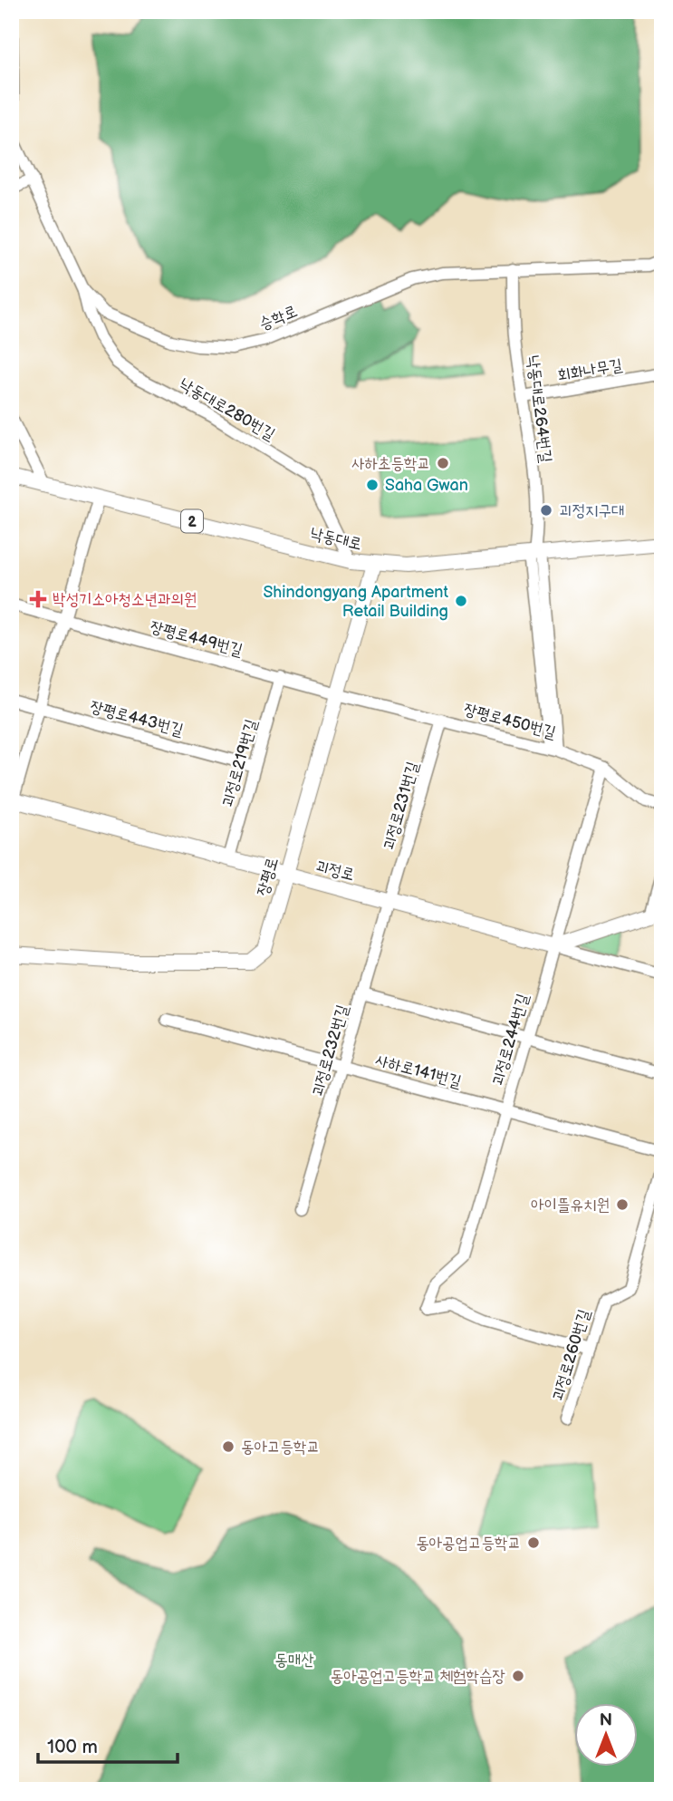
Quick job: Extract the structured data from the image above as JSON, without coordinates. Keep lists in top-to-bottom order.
{
  "streets": {
    "main road": [
      "2",
      "낙동대로",
      "괴정로",
      "장평로"
    ],
    "street": [
      "승학로",
      "회화나무길",
      "낙동대로280번길",
      "낙동대로264번길",
      "장평로449번길",
      "장평로443번길",
      "장평로450번길",
      "괴정로219번길",
      "괴정로231번길",
      "괴정로244번길",
      "괴정로232번길",
      "사하로141번길",
      "괴정로260번길"
    ]
  },
  "crossings": [
    ["승학로", "낙동대로280번길"],
    ["승학로", "낙동대로264번길"],
    ["회화나무길", "낙동대로264번길"],
    ["낙동대로280번길", "낙동대로"],
    ["낙동대로264번길", "낙동대로"],
    ["낙동대로264번길", "장평로450번길"],
    ["낙동대로", "장평로"],
    ["장평로449번길", "장평로450번길"],
    ["장평로449번길", "괴정로219번길"],
    ["장평로449번길", "장평로"],
    ["장평로443번길", "괴정로219번길"],
    ["장평로450번길", "괴정로231번길"],
    ["장평로450번길", "장평로"],
    ["장평로450번길", "괴정로244번길"],
    ["괴정로219번길", "괴정로"],
    ["괴정로231번길", "괴정로"],
    ["괴정로231번길", "괴정로232번길"],
    ["괴정로", "장평로"],
    ["괴정로", "괴정로244번길"],
    ["괴정로", "괴정로232번길"],
    ["괴정로244번길", "사하로141번길"],
    ["괴정로244번길", "괴정로260번길"],
    ["괴정로232번길", "사하로141번길"]
  ],
  "parks": ["동매산"],
  "places": {
    "other": [
      "사하초등학교",
      "Saha Gwan",
      "괴정지구대",
      "Shindongyang Apartment Retail Building",
      "아이뜰유치원",
      "동아고등학교",
      "동아공업고등학교",
      "동아공업고등학교 체험학습장"
    ],
    "health": ["박성기소아청소년과의원"]
  },
  "scale_bar": "100 m",
  "north": "top"
}
